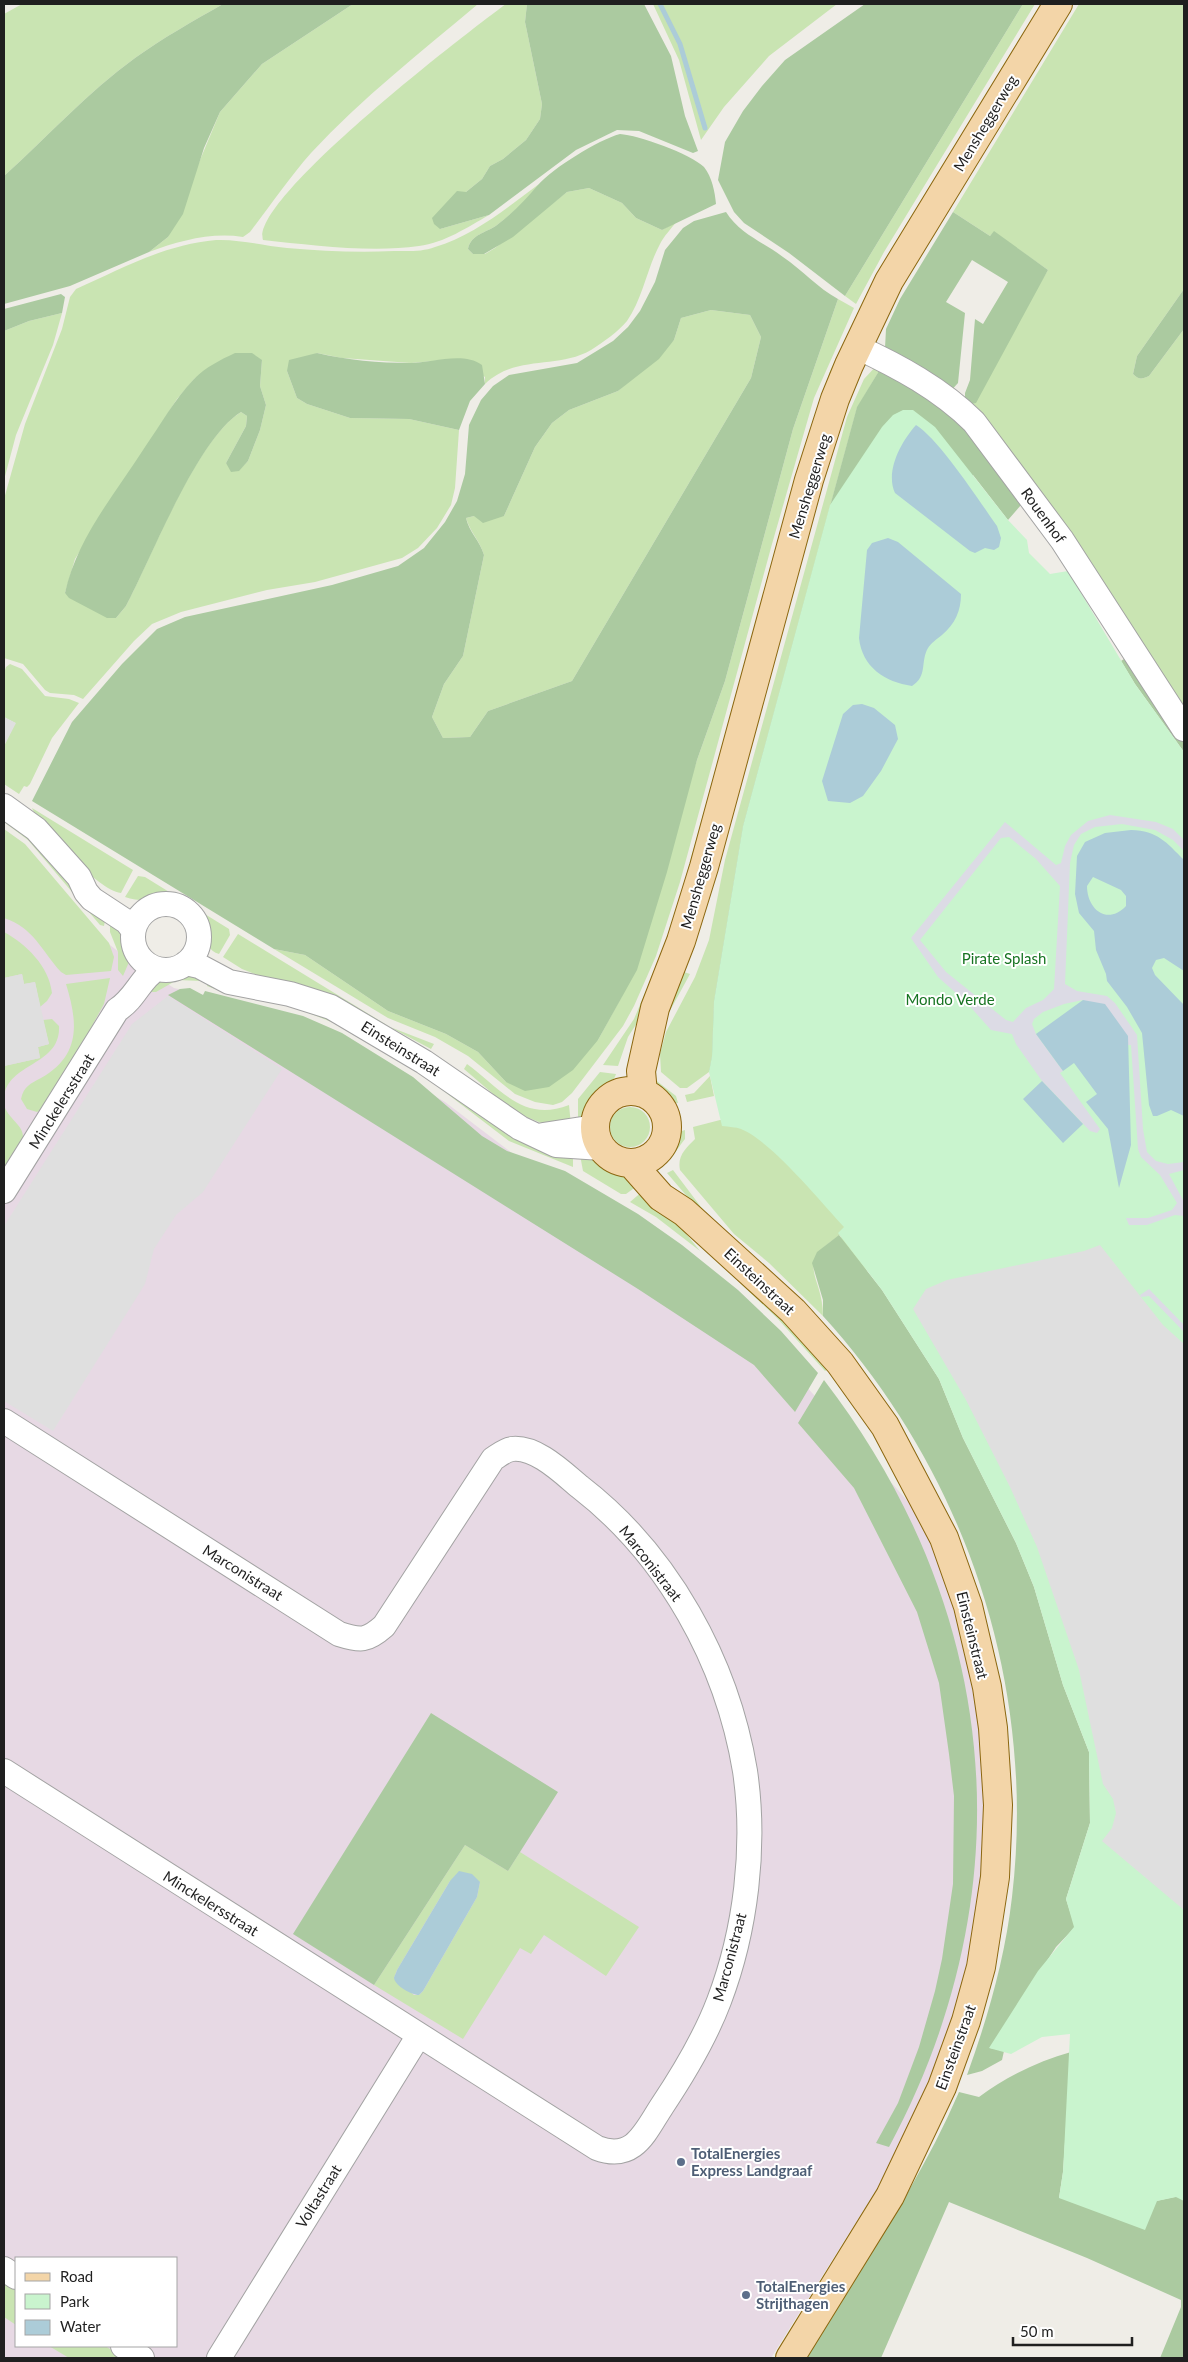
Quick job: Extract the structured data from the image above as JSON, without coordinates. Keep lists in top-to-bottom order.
{
  "streets": {
    "main road": ["Mensheggerweg", "Einsteinstraat"],
    "street": [
      "Rouenhof",
      "Minckelersstraat",
      "Marconistraat",
      "Voltastraat"
    ]
  },
  "crossings": [
    ["Mensheggerweg", "Rouenhof"],
    ["Mensheggerweg", "Einsteinstraat"],
    ["Einsteinstraat", "Minckelersstraat"],
    ["Minckelersstraat", "Marconistraat"],
    ["Minckelersstraat", "Voltastraat"],
    ["Marconistraat", "Voltastraat"]
  ],
  "parks": ["Pirate Splash", "Mondo Verde"],
  "places": ["TotalEnergies Express Landgraaf", "TotalEnergies Strijthagen"],
  "legend": ["Road", "Park", "Water"],
  "scale_bar": "50 m"
}
